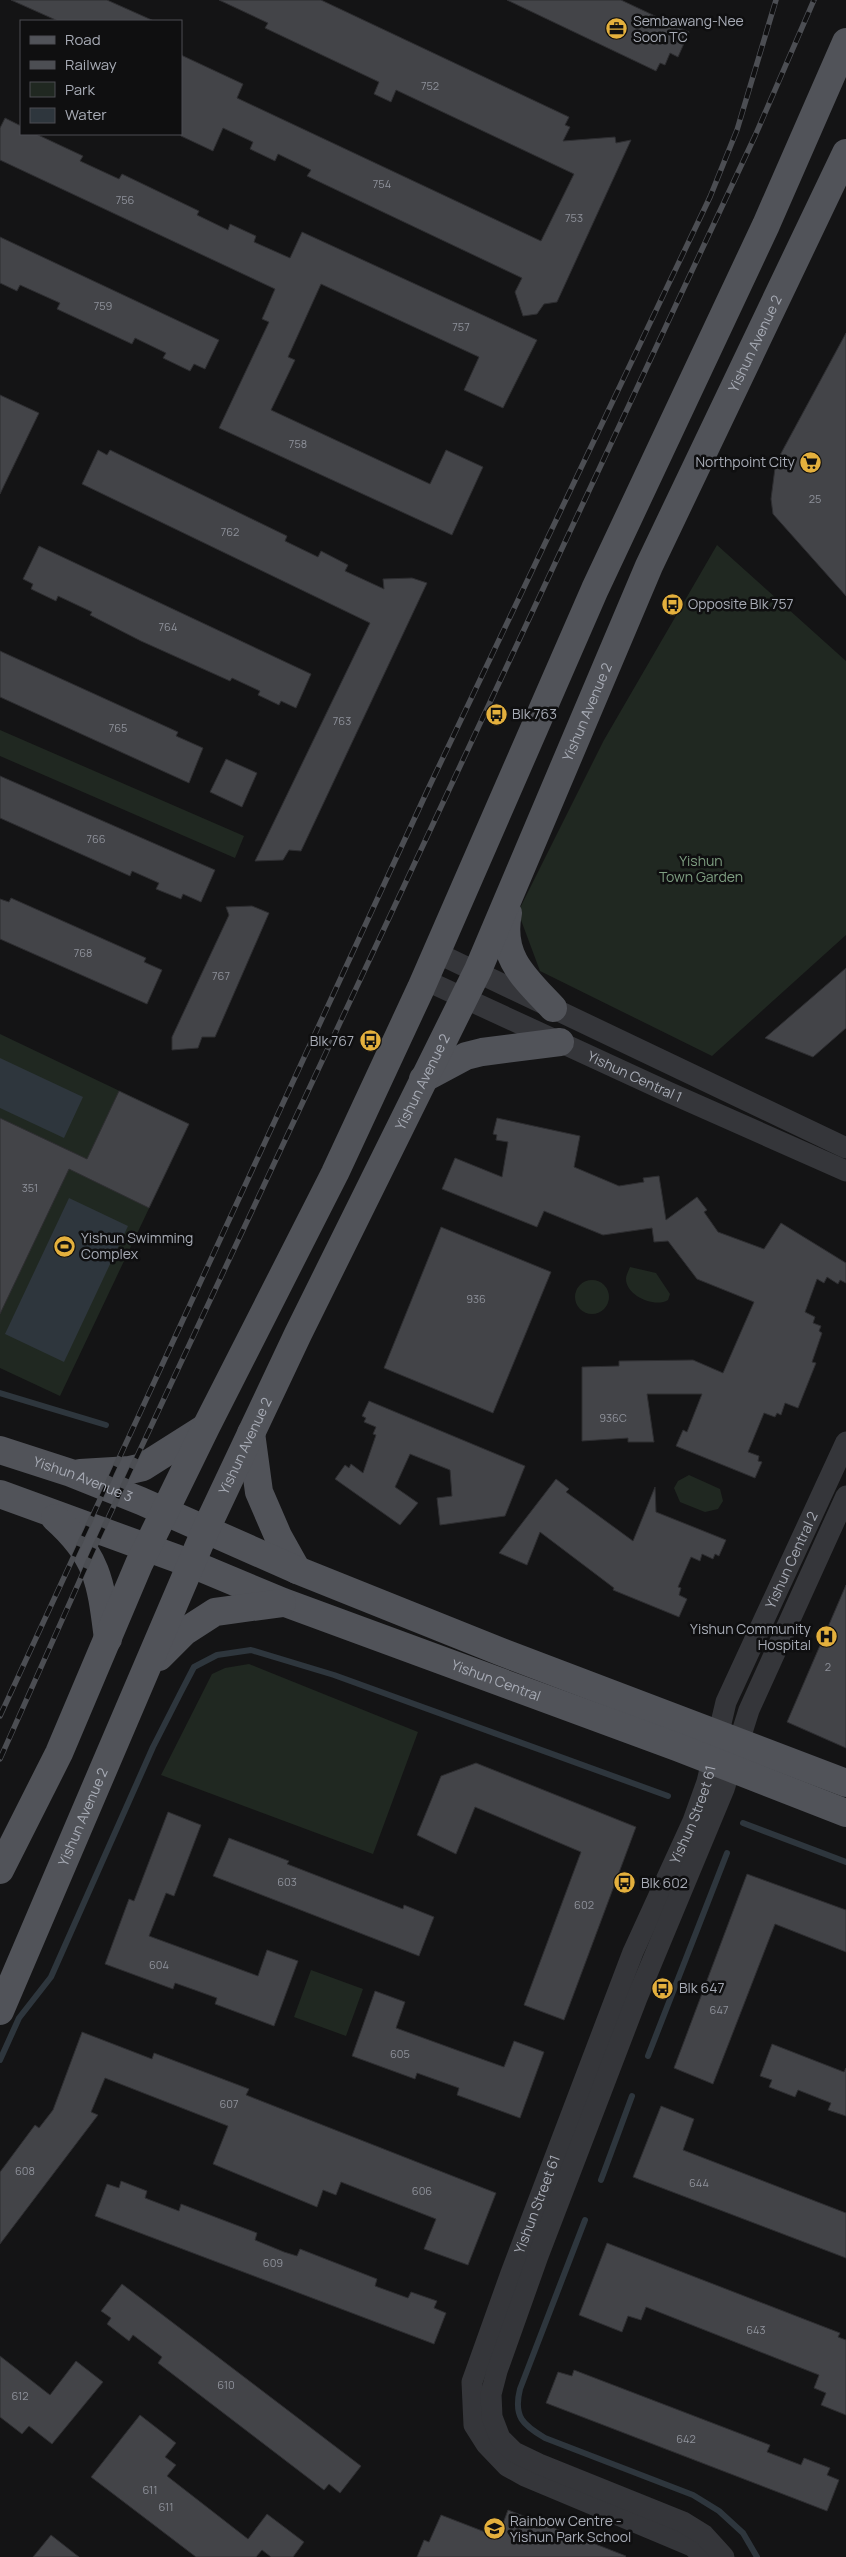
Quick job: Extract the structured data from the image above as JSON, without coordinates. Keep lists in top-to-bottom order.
{
  "streets": {
    "main road": ["Yishun Avenue 2", "Yishun Avenue 3", "Yishun Central"],
    "street": ["Yishun Central 1", "Yishun Central 2", "Yishun Street 61"]
  },
  "crossings": [
    ["Yishun Avenue 2", "Yishun Central 1"],
    ["Yishun Avenue 2", "Yishun Central"],
    ["Yishun Avenue 3", "Yishun Central"],
    ["Yishun Central 2", "Yishun Central"],
    ["Yishun Central 2", "Yishun Street 61"],
    ["Yishun Central", "Yishun Street 61"]
  ],
  "parks": ["Yishun Town Garden"],
  "places": {
    "office": ["Sembawang-Nee Soon TC"],
    "supermarket": ["Northpoint City"],
    "bus stop": [
      "Opposite Blk 757",
      "Blk 763",
      "Blk 767",
      "Blk 602",
      "Blk 647"
    ],
    "sports": ["Yishun Swimming Complex"],
    "hospital": ["Yishun Community Hospital"],
    "school or university": ["Rainbow Centre - Yishun Park School"]
  },
  "house_numbers": [
    "752",
    "754",
    "756",
    "753",
    "759",
    "757",
    "758",
    "25",
    "762",
    "764",
    "763",
    "765",
    "766",
    "768",
    "767",
    "351",
    "936",
    "936C",
    "2",
    "603",
    "602",
    "604",
    "647",
    "605",
    "607",
    "608",
    "644",
    "606",
    "609",
    "643",
    "610",
    "612",
    "642",
    "611",
    "611"
  ],
  "legend": [
    "Road",
    "Railway",
    "Park",
    "Water"
  ]
}
